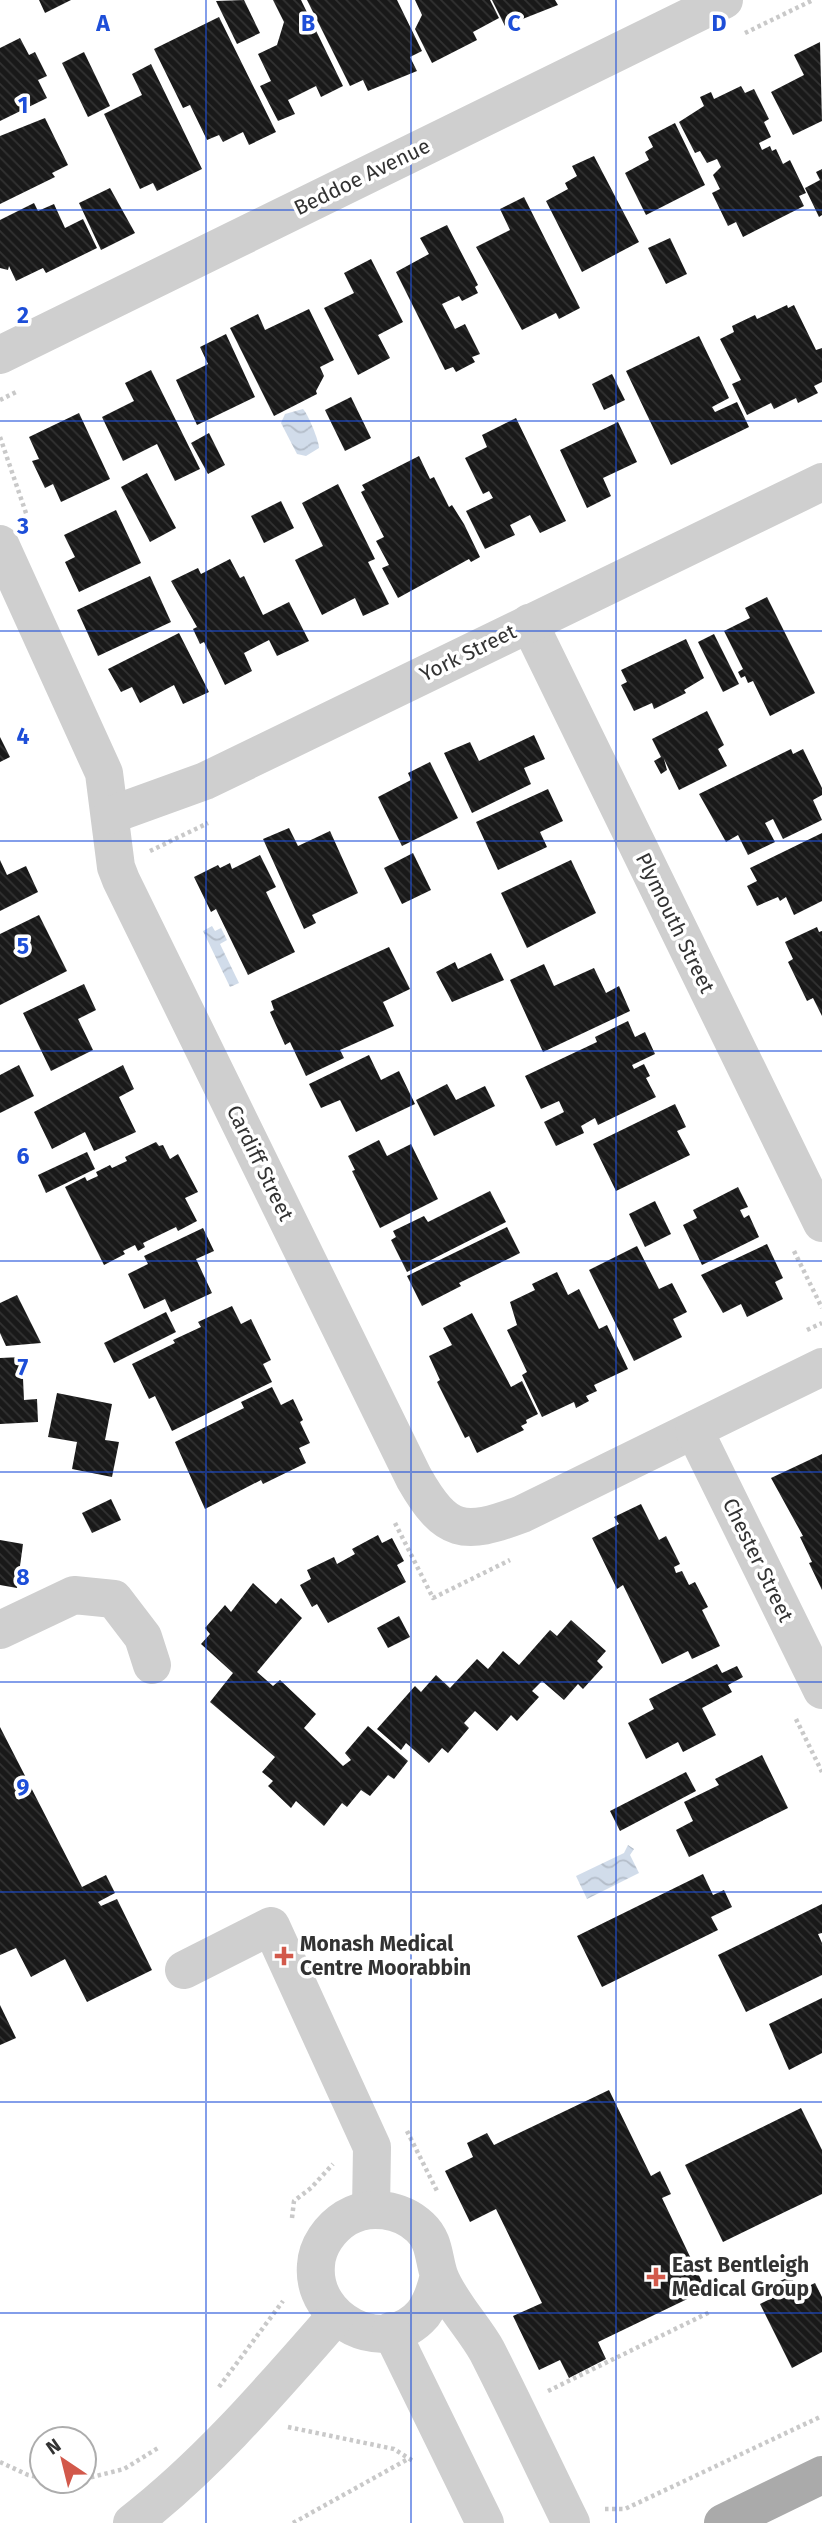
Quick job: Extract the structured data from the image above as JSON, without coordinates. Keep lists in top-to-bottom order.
{
  "streets": {
    "street": [
      "Beddoe Avenue",
      "York Street",
      "Plymouth Street",
      "Cardiff Street",
      "Chester Street"
    ]
  },
  "crossings": [
    ["York Street", "Plymouth Street"],
    ["York Street", "Cardiff Street"],
    ["Cardiff Street", "Chester Street"]
  ],
  "places": {
    "health": ["Monash Medical Centre Moorabbin", "East Bentleigh Medical Group"]
  },
  "north": "top left",
  "grid": {
    "columns": [
      "A",
      "B",
      "C",
      "D"
    ],
    "rows": [
      "1",
      "2",
      "3",
      "4",
      "5",
      "6",
      "7",
      "8",
      "9"
    ]
  }
}
